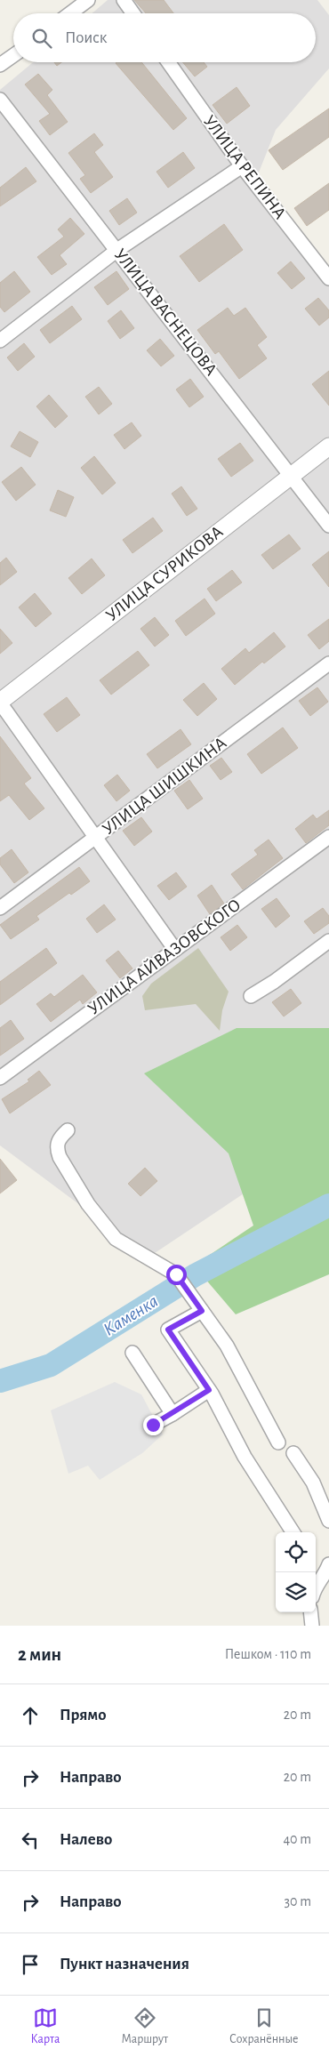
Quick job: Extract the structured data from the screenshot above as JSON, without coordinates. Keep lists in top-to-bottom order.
{
  "streets": {
    "street": [
      "УЛИЦА РЕПИНА",
      "УЛИЦА ВАСНЕЦОВА",
      "УЛИЦА СУРИКОВА",
      "УЛИЦА ШИШКИНА",
      "УЛИЦА АЙВАЗОВСКОГО"
    ]
  },
  "crossings": [
    ["УЛИЦА ВАСНЕЦОВА", "УЛИЦА СУРИКОВА"]
  ],
  "water": ["Каменка"],
  "page": {
    "search": "Поиск",
    "heading": ["2 мин", "Пешком · 110 m"],
    "list": [
      ["Прямо", "20 m"],
      ["Направо", "20 m"],
      ["Налево", "40 m"],
      ["Направо", "30 m"],
      "Пункт назначения"
    ],
    "nav": ["Карта", "Маршрут", "Сохранённые"]
  }
}
